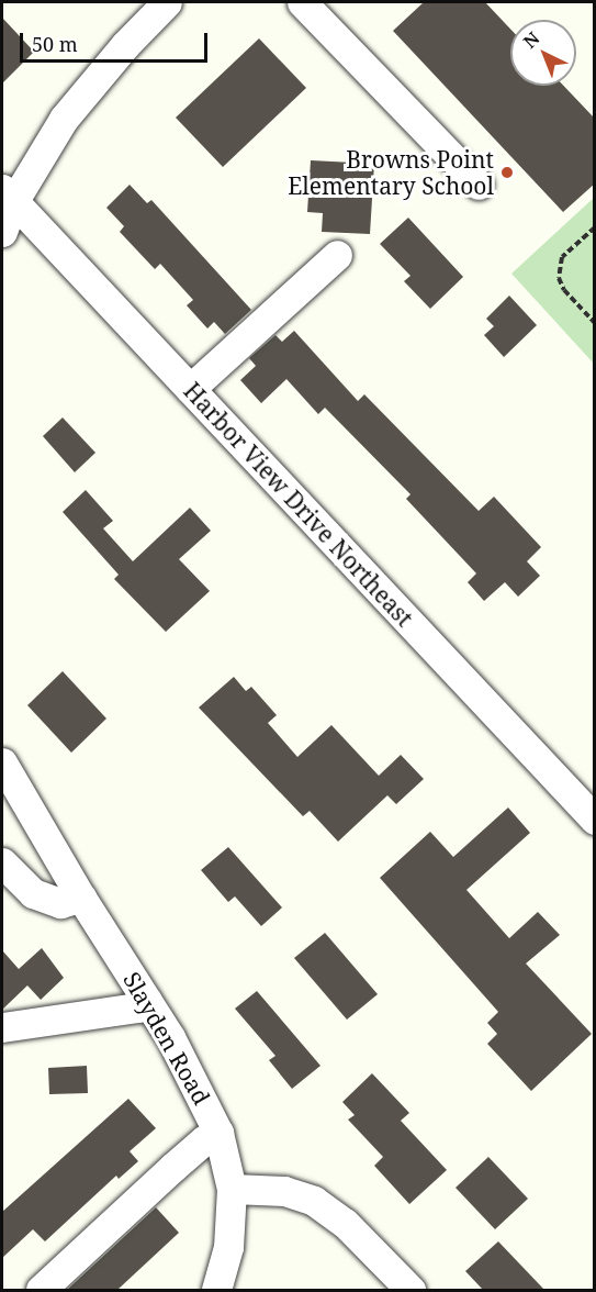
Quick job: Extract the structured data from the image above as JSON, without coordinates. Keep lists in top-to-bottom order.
{
  "streets": {
    "street": ["Harbor View Drive Northeast", "Slayden Road"]
  },
  "places": ["Browns Point Elementary School"],
  "scale_bar": "50 m",
  "north": "top left"
}
